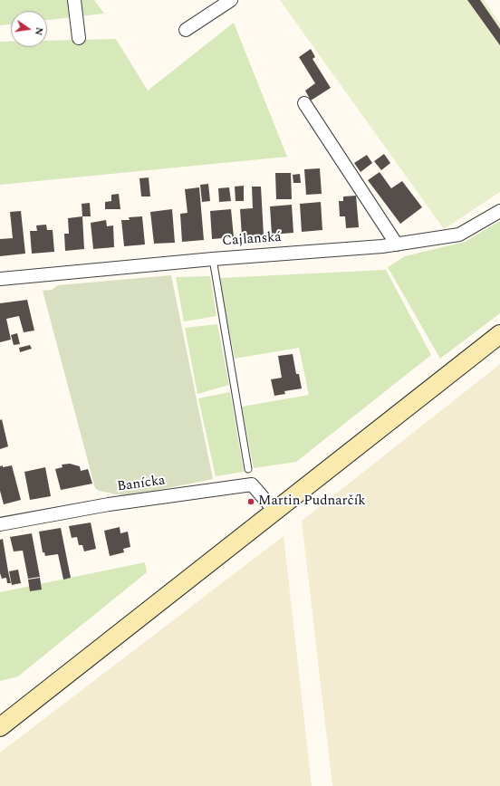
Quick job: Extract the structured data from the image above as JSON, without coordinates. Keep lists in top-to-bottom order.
{
  "streets": {
    "street": ["Cajlanská", "Banícka"]
  },
  "places": ["Martin Pudnarčík"],
  "north": "right"
}
